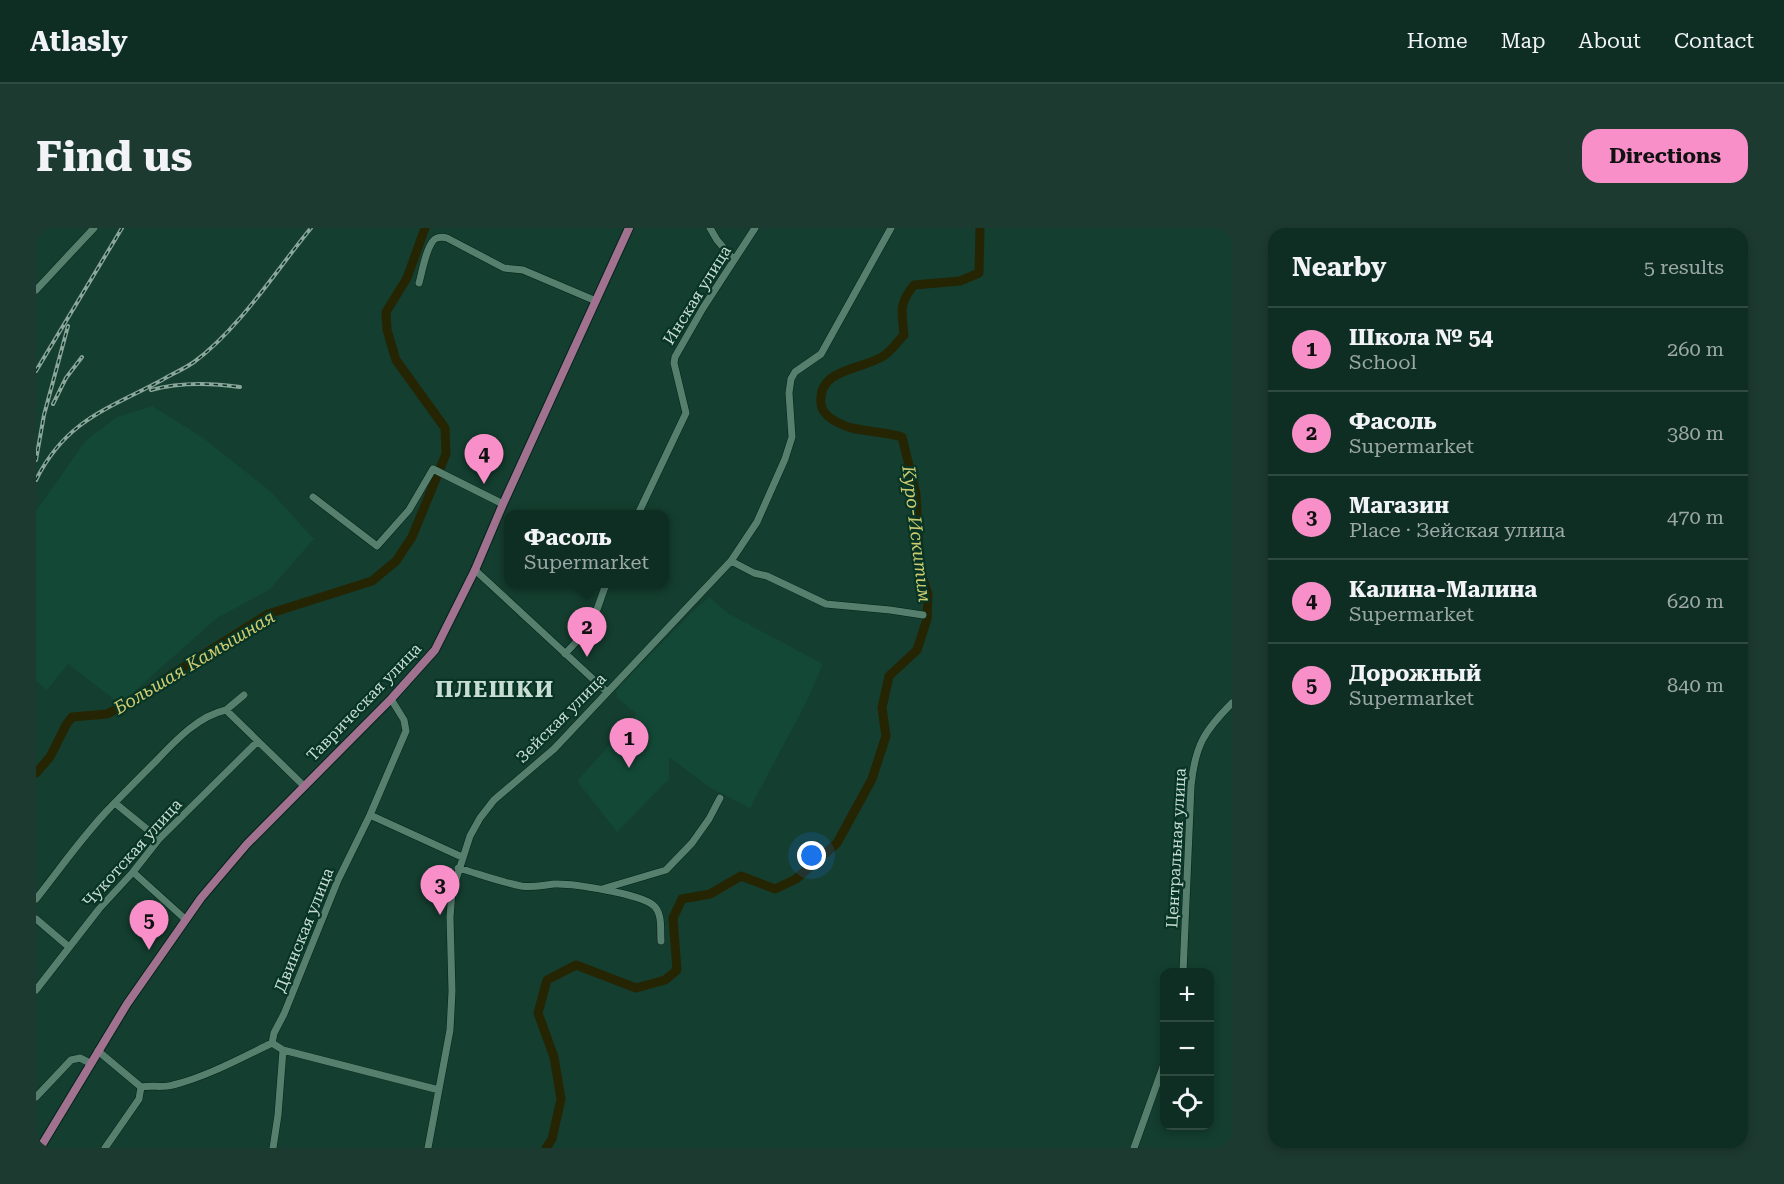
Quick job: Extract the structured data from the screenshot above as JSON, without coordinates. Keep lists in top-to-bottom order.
{
  "streets": {
    "main road": ["Таврическая улица"],
    "street": [
      "Инская улица",
      "Зейская улица",
      "Центральная улица",
      "Чукотская улица",
      "Двинская улица"
    ]
  },
  "crossings": [
    ["Таврическая улица", "Двинская улица"]
  ],
  "districts": ["ПЛЕШКИ"],
  "water": ["Куро-Искитим", "Большая Камышная"],
  "page": {
    "header": "Atlasly",
    "nav": [
      "Home",
      "Map",
      "About",
      "Contact"
    ],
    "buttons": "Directions",
    "title": "Find us",
    "heading": ["Nearby", "5 results"],
    "list": [
      {
        "mark": "1",
        "name": "Школа № 54",
        "note": "School",
        "value": "260 m"
      },
      {
        "mark": "2",
        "name": "Фасоль",
        "note": "Supermarket",
        "value": "380 m"
      },
      {
        "mark": "3",
        "name": "Магазин",
        "note": "Place · Зейская улица",
        "value": "470 m"
      },
      {
        "mark": "4",
        "name": "Калина-Малина",
        "note": "Supermarket",
        "value": "620 m"
      },
      {
        "mark": "5",
        "name": "Дорожный",
        "note": "Supermarket",
        "value": "840 m"
      }
    ],
    "pins": [
      "4",
      "2",
      "1",
      "3",
      "5"
    ],
    "popup": ["Фасоль", "Supermarket"],
    "map_buttons": ["+", "−"]
  }
}
